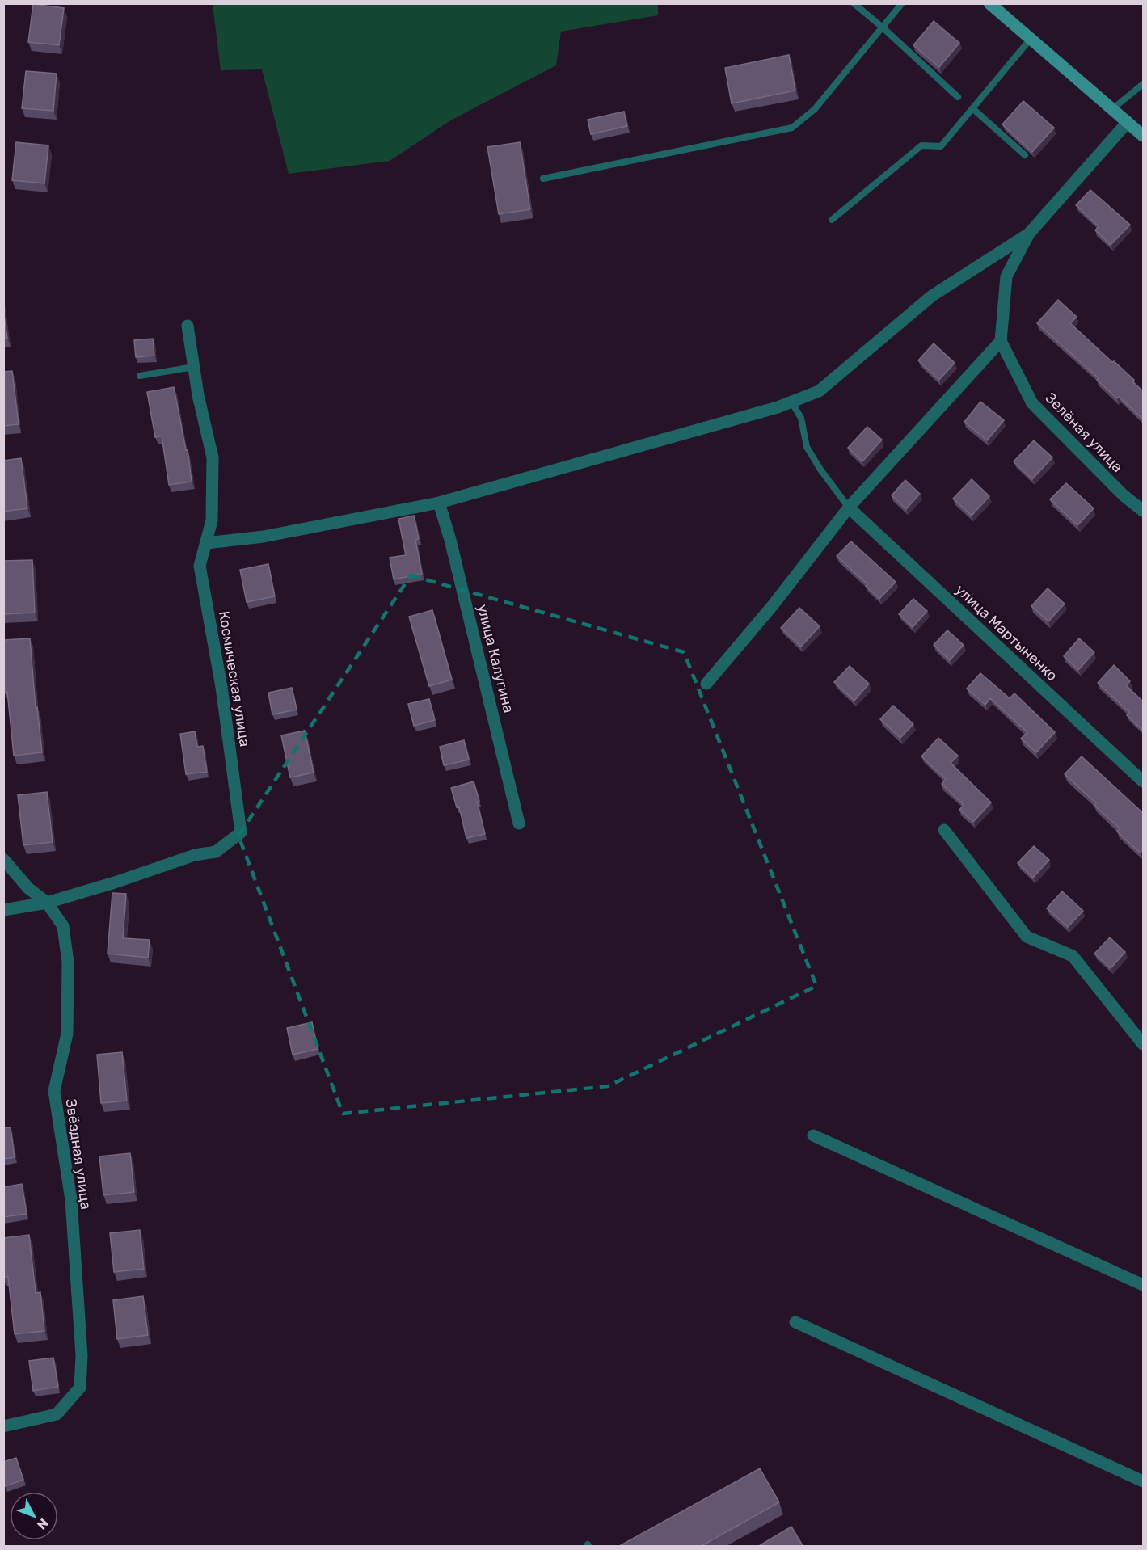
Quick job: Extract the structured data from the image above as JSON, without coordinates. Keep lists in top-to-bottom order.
{
  "streets": {
    "street": [
      "Зелёная улица",
      "улица Мартыненко",
      "улица Калугина",
      "Космическая улица",
      "Звёздная улица"
    ]
  },
  "crossings": [
    ["Космическая улица", "Звёздная улица"]
  ],
  "north": "bottom right"
}
